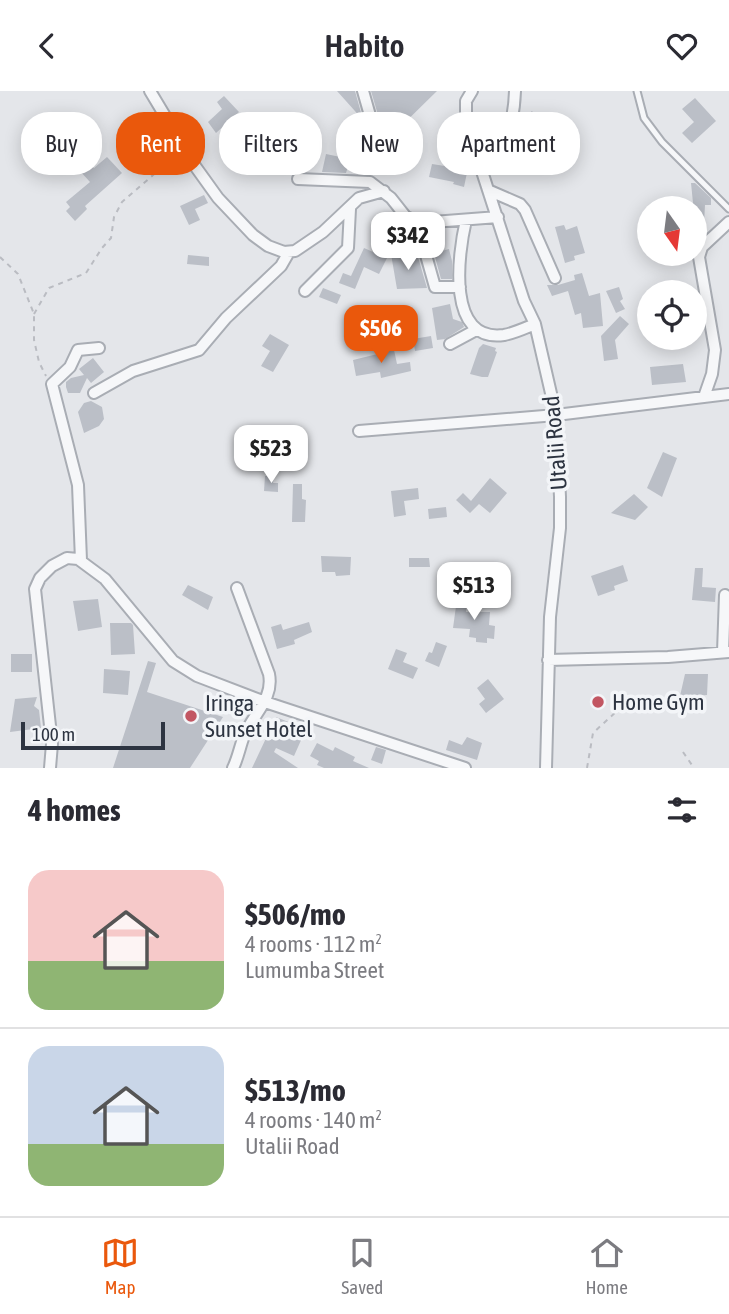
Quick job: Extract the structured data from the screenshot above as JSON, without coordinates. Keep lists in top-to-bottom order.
{
  "streets": {
    "street": ["Utalii Road"]
  },
  "places": ["Home Gym", "Iringa Sunset Hotel"],
  "scale_bar": "100 m",
  "north": "bottom",
  "page": {
    "header": "Habito",
    "chip": [
      "Buy",
      "Rent",
      "Filters",
      "New",
      "Apartment"
    ],
    "price": [
      "$342",
      "$506",
      "$523",
      "$513"
    ],
    "scale": "100 m",
    "heading": "4 homes",
    "list": [
      {
        "name": "$506/mo",
        "note": "4 rooms · 112 m² · Lumumba Street"
      },
      {
        "name": "$513/mo",
        "note": "4 rooms · 140 m² · Utalii Road"
      }
    ],
    "tabs": ["Map", "Saved", "Home"]
  }
}
